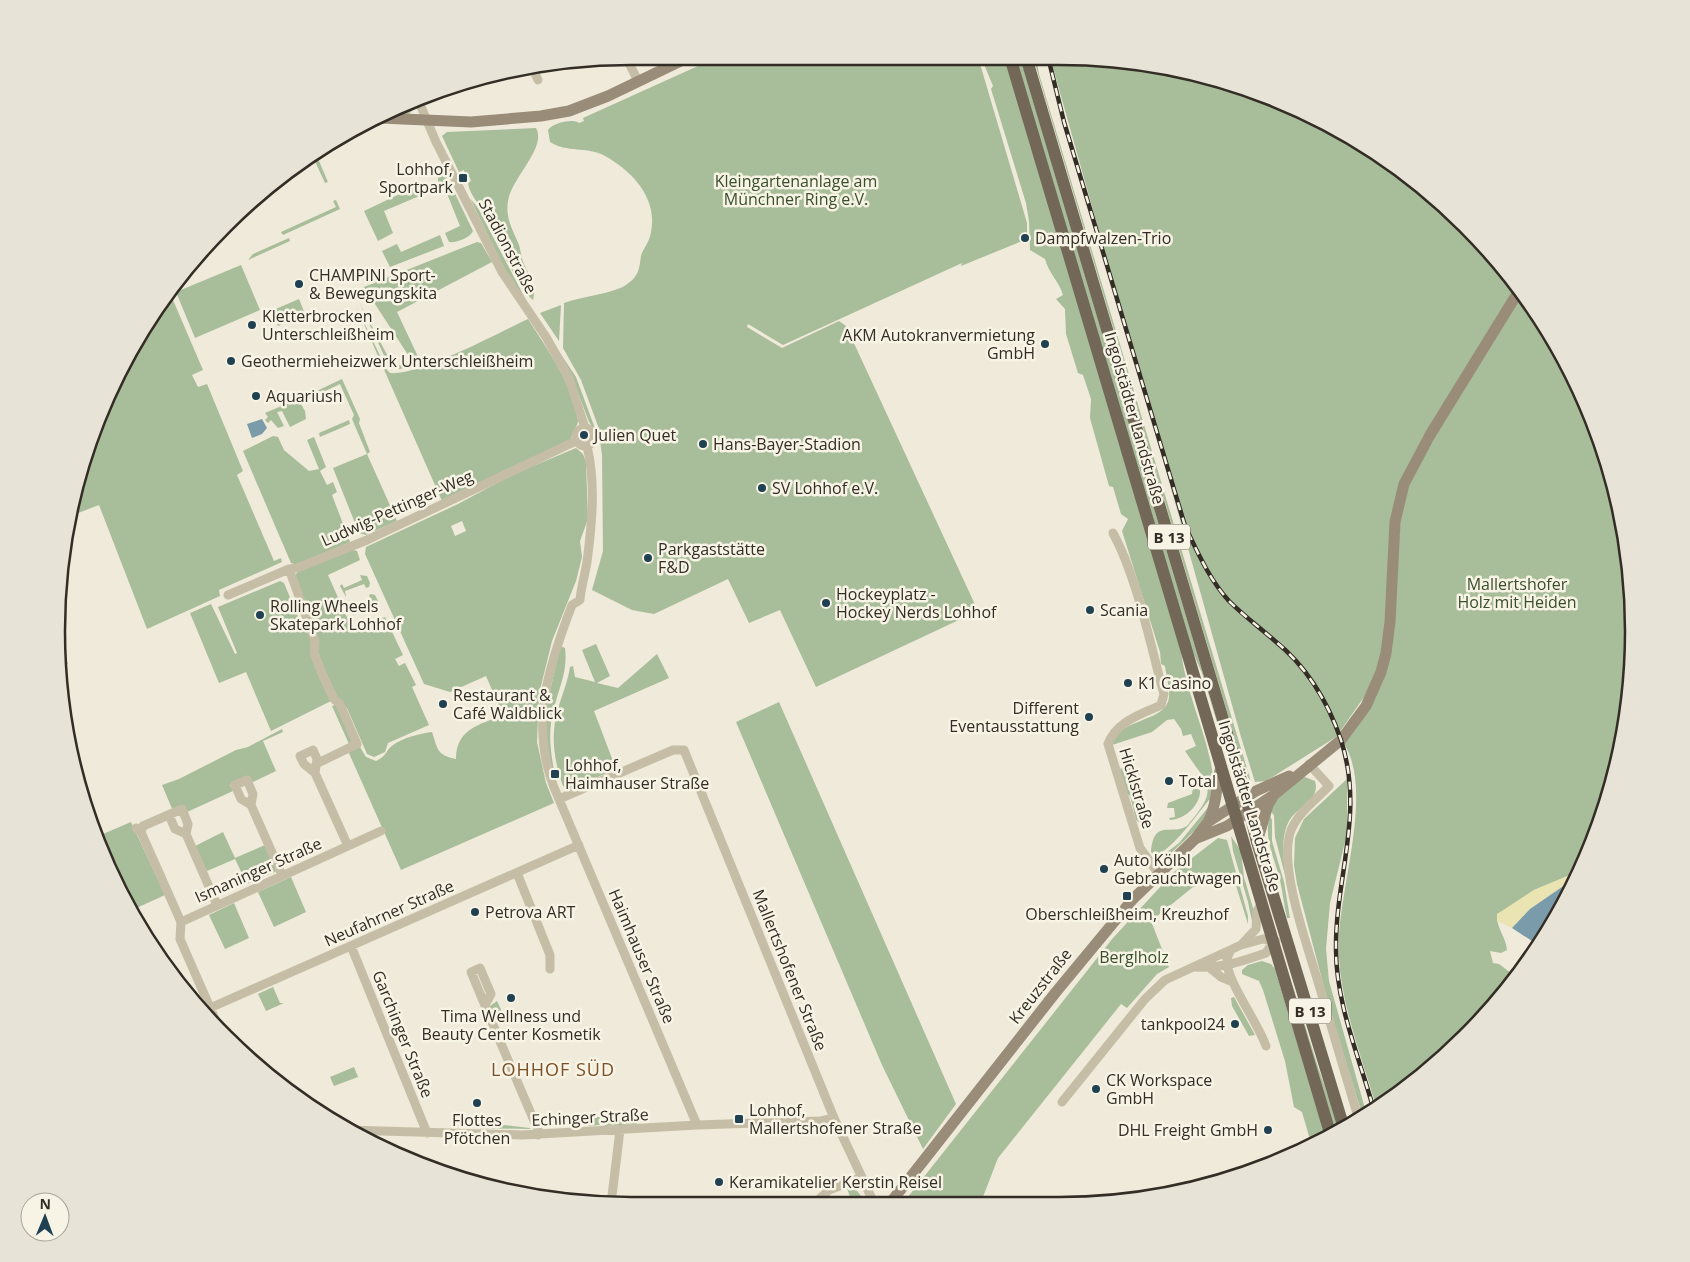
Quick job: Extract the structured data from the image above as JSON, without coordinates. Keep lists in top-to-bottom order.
{
  "streets": {
    "main road": ["Ingolstädter Landstraße", "B 13", "Kreuzstraße"],
    "street": [
      "Stadionstraße",
      "Ludwig-Pettinger-Weg",
      "Hicklstraße",
      "Ismaninger Straße",
      "Neufahrner Straße",
      "Haimhauser Straße",
      "Mallertshofener Straße",
      "Garchinger Straße",
      "Echinger Straße"
    ]
  },
  "crossings": [
    ["Stadionstraße", "Ludwig-Pettinger-Weg"],
    ["Stadionstraße", "Haimhauser Straße"],
    ["Stadionstraße", "Mallertshofener Straße"],
    ["Ingolstädter Landstraße", "Kreuzstraße"],
    ["Ludwig-Pettinger-Weg", "Ismaninger Straße"],
    ["Hicklstraße", "Kreuzstraße"],
    ["Neufahrner Straße", "Haimhauser Straße"],
    ["Neufahrner Straße", "Garchinger Straße"],
    ["Haimhauser Straße", "Mallertshofener Straße"],
    ["Haimhauser Straße", "Echinger Straße"],
    ["Mallertshofener Straße", "Echinger Straße"],
    ["Garchinger Straße", "Echinger Straße"]
  ],
  "districts": ["LOHHOF SÜD"],
  "parks": ["Kleingartenanlage am Münchner Ring e.V.", "Mallertshofer Holz mit Heiden", "Berglholz"],
  "places": {
    "transit": [
      "Lohhof, Sportpark",
      "Lohhof, Haimhauser Straße",
      "Oberschleißheim, Kreuzhof",
      "Lohhof, Mallertshofener Straße"
    ],
    "other": [
      "Dampfwalzen-Trio",
      "CHAMPINI Sport- & Bewegungskita",
      "Kletterbrocken Unterschleißheim",
      "AKM Autokranvermietung GmbH",
      "Geothermieheizwerk Unterschleißheim",
      "Aquariush",
      "Julien Quet",
      "Hans-Bayer-Stadion",
      "SV Lohhof e.V.",
      "Parkgaststätte F&D",
      "Hockeyplatz - Hockey Nerds Lohhof",
      "Scania",
      "Rolling Wheels Skatepark Lohhof",
      "K1 Casino",
      "Restaurant & Café Waldblick",
      "Different Eventausstattung",
      "Total",
      "Auto Kölbl Gebrauchtwagen",
      "Petrova ART",
      "Tima Wellness und Beauty Center Kosmetik",
      "tankpool24",
      "CK Workspace GmbH",
      "Flottes Pfötchen",
      "DHL Freight GmbH",
      "Keramikatelier Kerstin Reisel"
    ]
  },
  "north": "top"
}
